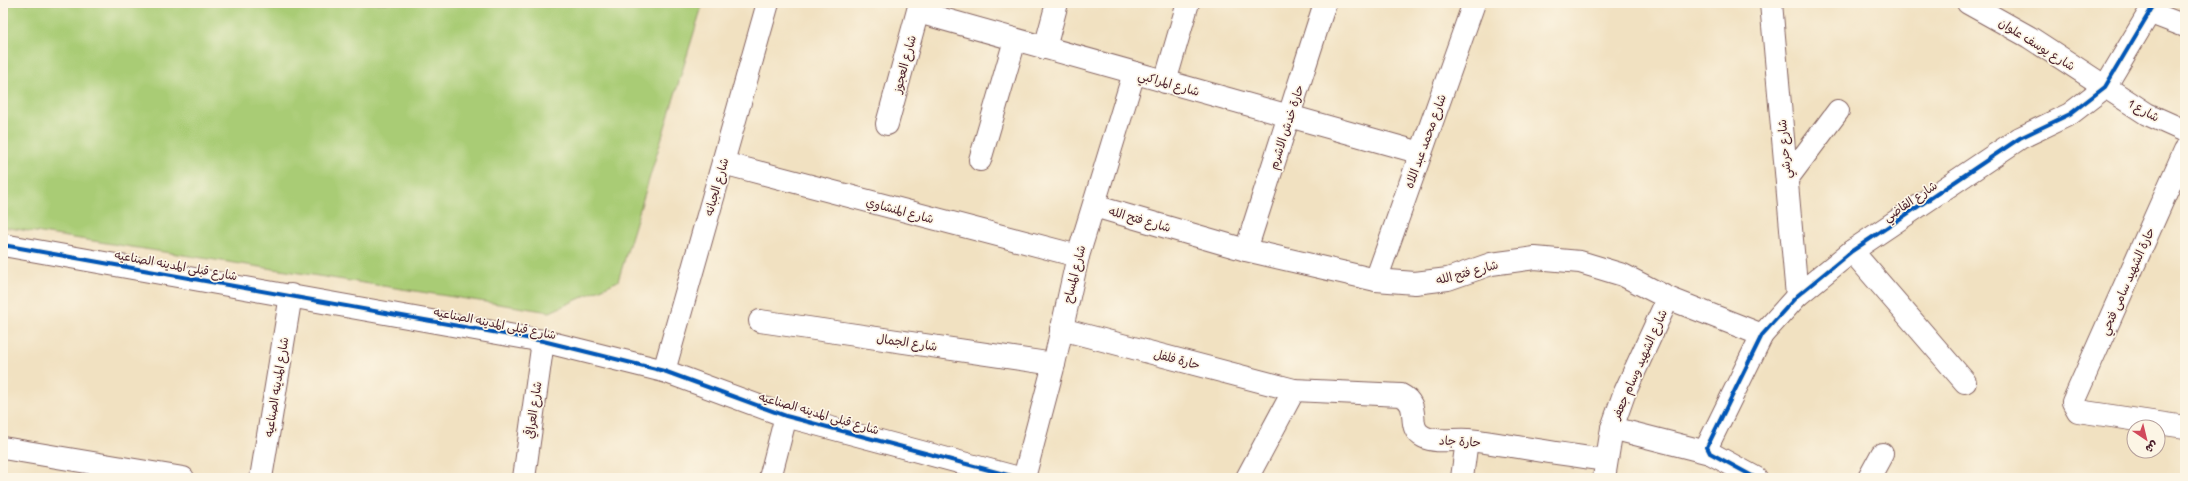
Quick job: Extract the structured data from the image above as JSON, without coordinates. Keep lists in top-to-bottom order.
{
  "streets": {
    "street": [
      "شارع يوسف علوان",
      "شارع العجوز",
      "شارع المراكبي",
      "شارع 1",
      "حارة خدش الاشرم",
      "شارع محمد عبد اللاه",
      "شارع حرشي",
      "شارع الجبانه",
      "شارع القاضي",
      "شارع المنشاوي",
      "شارع فتح الله",
      "شارع قبلى المدينه الصناعيه",
      "شارع المساح",
      "حارة الشهيد سامى فتحي",
      "شارع الجمال",
      "حارة فلفل",
      "شارع الشهيد وسام جعفر",
      "شارع المدينه الصناعيه",
      "شارع العراقي",
      "حارة جاد"
    ]
  },
  "crossings": [
    ["شارع يوسف علوان", "شارع 1"],
    ["شارع يوسف علوان", "شارع القاضي"],
    ["شارع العجوز", "شارع المراكبي"],
    ["شارع المراكبي", "حارة خدش الاشرم"],
    ["شارع المراكبي", "شارع محمد عبد اللاه"],
    ["شارع المراكبي", "شارع المساح"],
    ["شارع 1", "شارع القاضي"],
    ["حارة خدش الاشرم", "شارع فتح الله"],
    ["شارع محمد عبد اللاه", "شارع فتح الله"],
    ["شارع حرشي", "شارع القاضي"],
    ["شارع الجبانه", "شارع المنشاوي"],
    ["شارع الجبانه", "شارع قبلى المدينه الصناعيه"],
    ["شارع القاضي", "شارع فتح الله"],
    ["شارع المنشاوي", "شارع المساح"],
    ["شارع فتح الله", "شارع المساح"],
    ["شارع فتح الله", "شارع الشهيد وسام جعفر"],
    ["شارع قبلى المدينه الصناعيه", "شارع المدينه الصناعيه"],
    ["شارع قبلى المدينه الصناعيه", "شارع العراقي"],
    ["شارع المساح", "شارع الجمال"],
    ["شارع المساح", "حارة فلفل"],
    ["حارة فلفل", "حارة جاد"],
    ["شارع الشهيد وسام جعفر", "حارة جاد"]
  ],
  "north": "bottom right"
}
